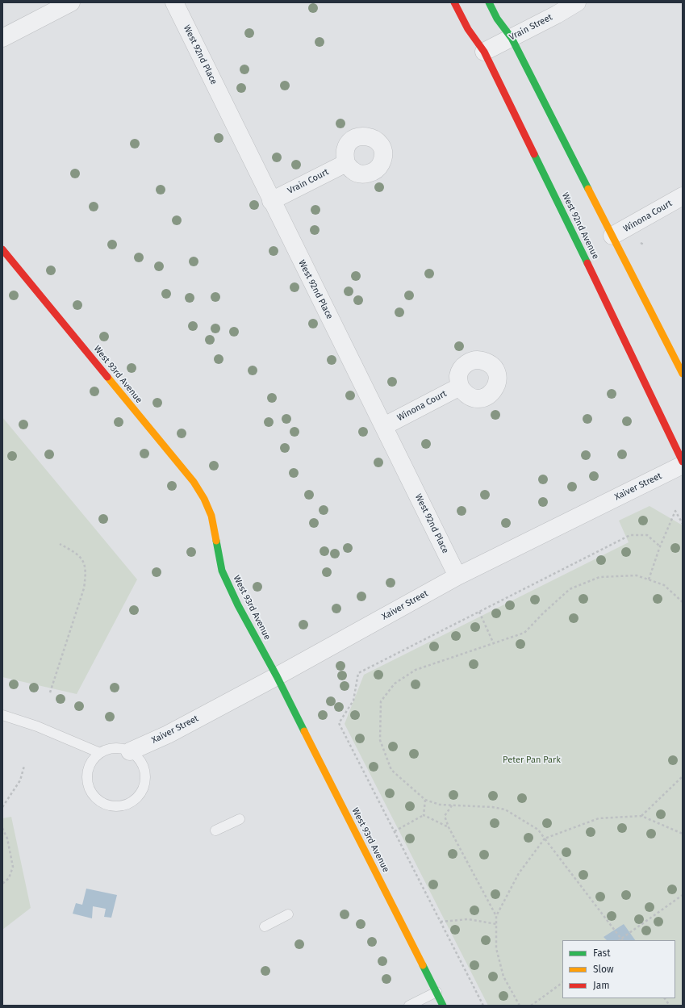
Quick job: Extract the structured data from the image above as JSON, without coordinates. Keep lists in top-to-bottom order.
{
  "streets": {
    "main road": ["West 92nd Avenue", "West 93rd Avenue"],
    "street": [
      "Vrain Street",
      "West 92nd Place",
      "Vrain Court",
      "Winona Court",
      "Xaiver Street"
    ]
  },
  "crossings": [
    ["Vrain Street", "West 92nd Avenue"],
    ["West 92nd Place", "Vrain Court"],
    ["West 92nd Place", "Winona Court"],
    ["West 92nd Place", "Xaiver Street"],
    ["West 93rd Avenue", "Xaiver Street"]
  ],
  "parks": ["Peter Pan Park"],
  "legend": ["Fast", "Slow", "Jam"]
}
